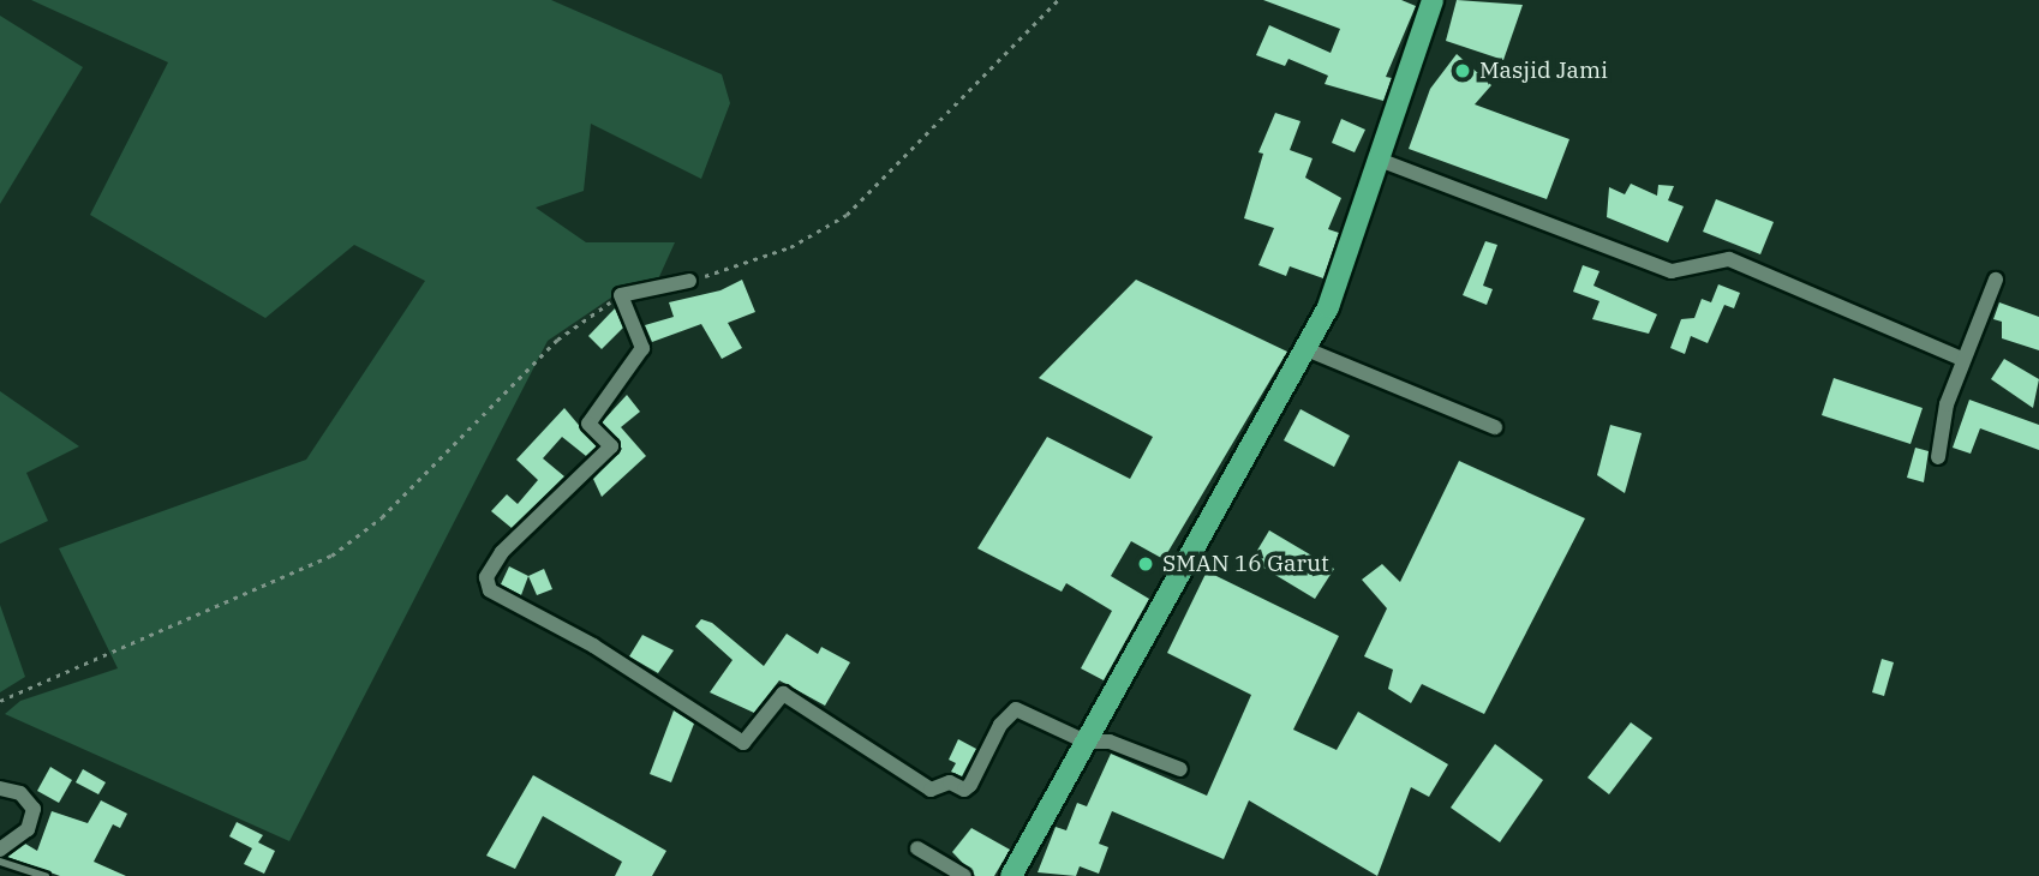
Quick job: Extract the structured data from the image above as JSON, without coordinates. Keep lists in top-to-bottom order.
{
  "places": ["Masjid Jami", "SMAN 16 Garut"]
}
